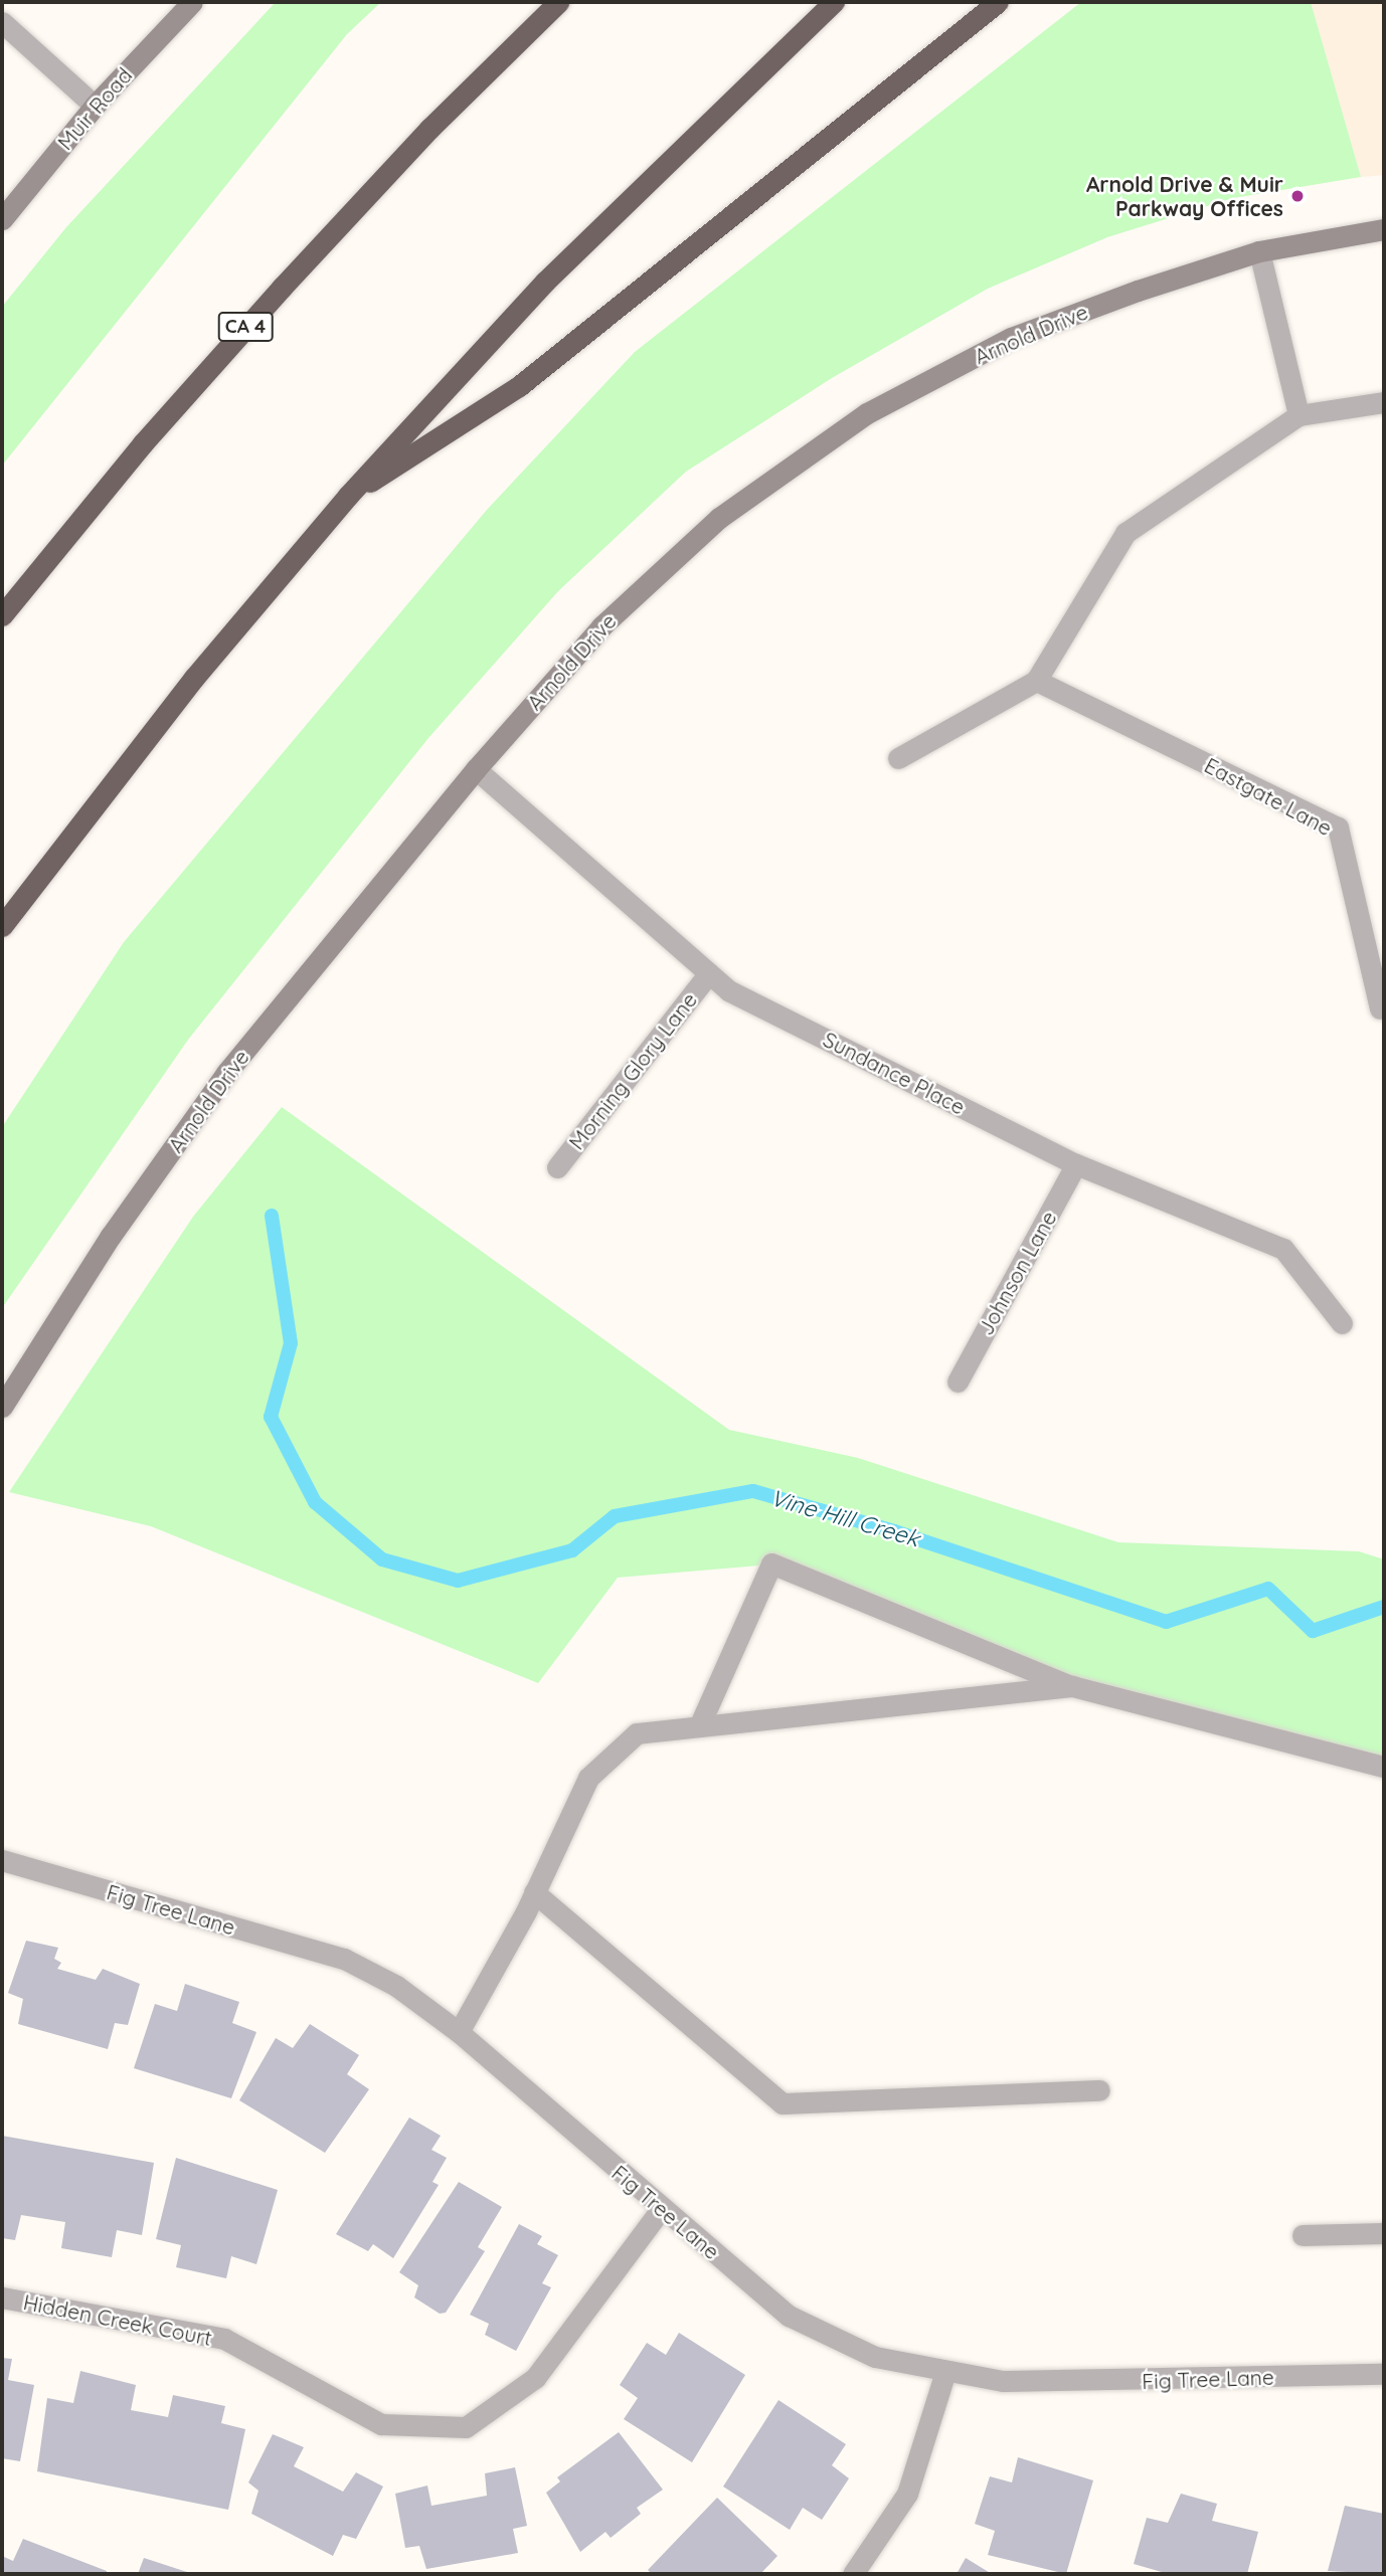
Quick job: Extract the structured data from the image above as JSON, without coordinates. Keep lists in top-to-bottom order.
{
  "streets": {
    "highway": ["CA 4"],
    "street": [
      "Muir Road",
      "Arnold Drive",
      "Eastgate Lane",
      "Morning Glory Lane",
      "Sundance Place",
      "Johnson Lane",
      "Fig Tree Lane",
      "Hidden Creek Court"
    ]
  },
  "crossings": [
    ["Arnold Drive", "Sundance Place"],
    ["Morning Glory Lane", "Sundance Place"],
    ["Sundance Place", "Johnson Lane"],
    ["Fig Tree Lane", "Hidden Creek Court"]
  ],
  "water": ["Vine Hill Creek"],
  "places": ["Arnold Drive & Muir Parkway Offices"]
}
